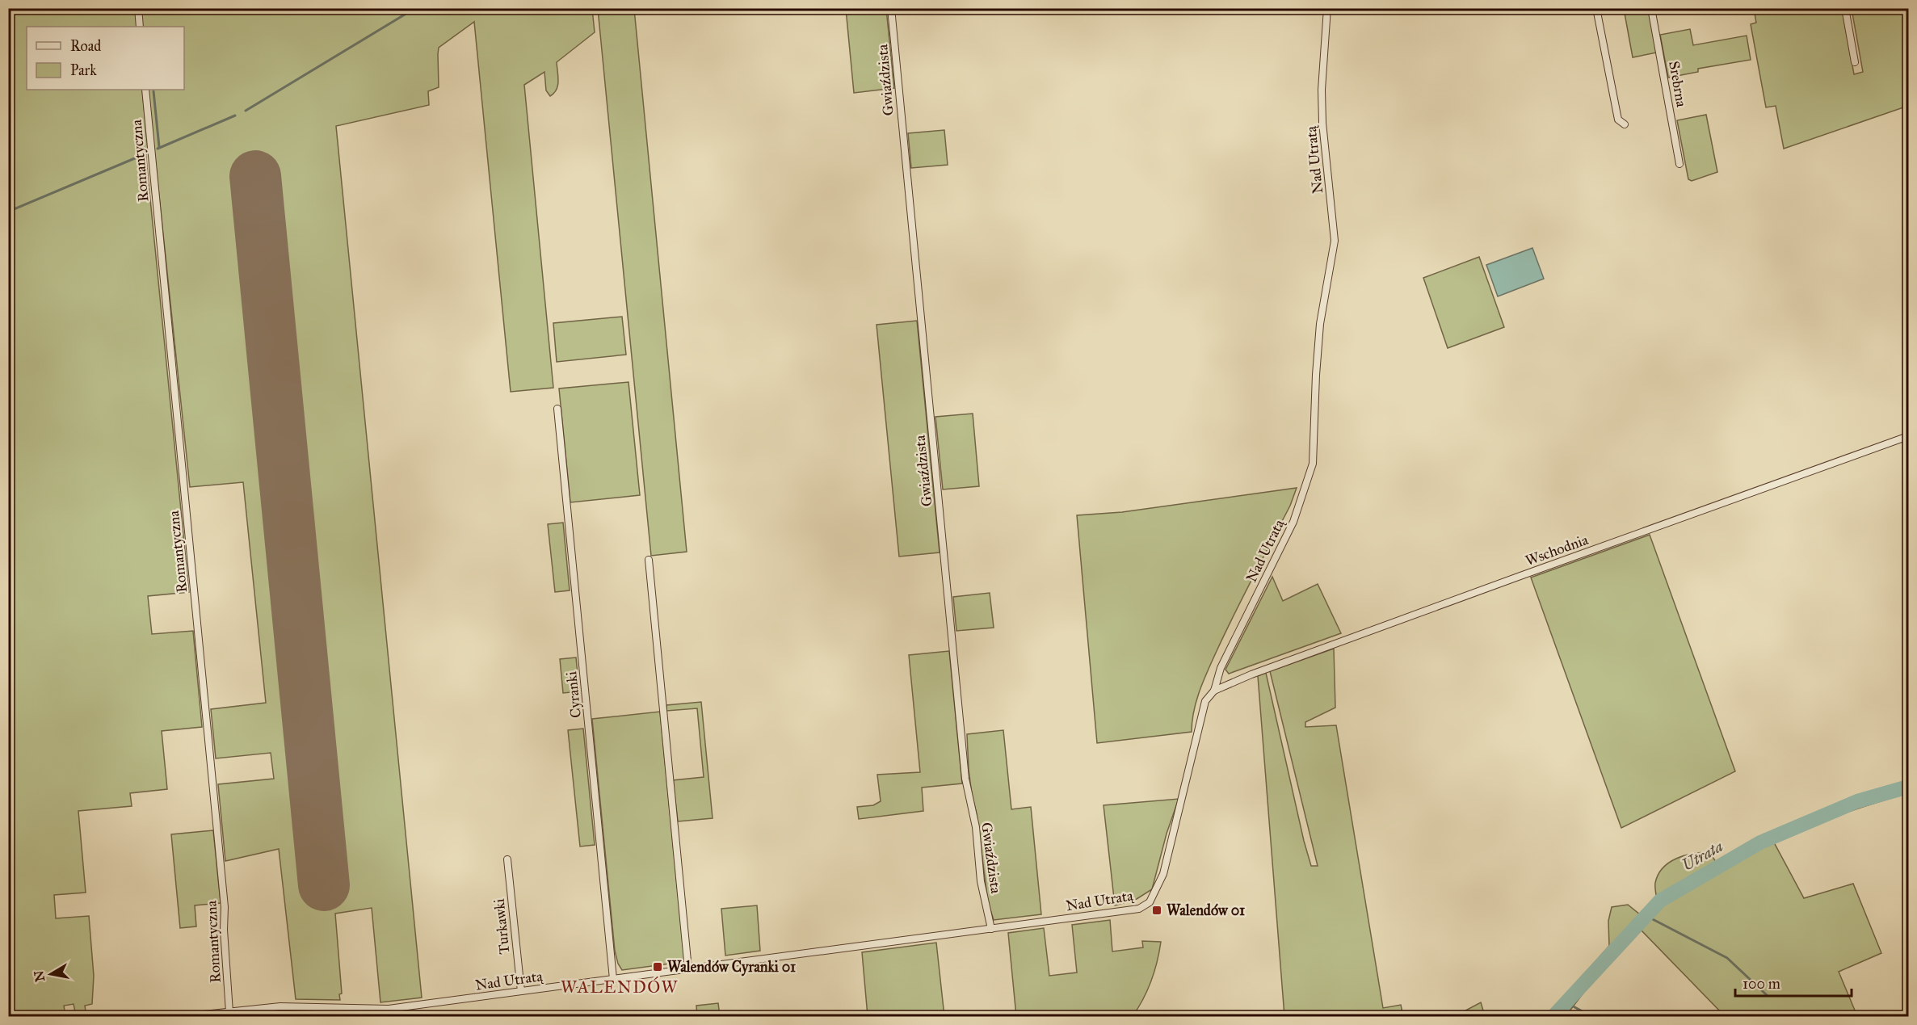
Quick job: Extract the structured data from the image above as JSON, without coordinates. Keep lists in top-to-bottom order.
{
  "streets": {
    "street": [
      "Gwiaździsta",
      "Srebrna",
      "Nad Utratą",
      "Romantyczna",
      "Wschodnia",
      "Cyranki",
      "Turkawki"
    ]
  },
  "crossings": [
    ["Gwiaździsta", "Nad Utratą"],
    ["Nad Utratą", "Romantyczna"],
    ["Nad Utratą", "Wschodnia"],
    ["Nad Utratą", "Cyranki"],
    ["Nad Utratą", "Turkawki"]
  ],
  "districts": ["WALENDÓW"],
  "water": ["Utrata"],
  "places": {
    "transit": ["Walendów 01", "Walendów Cyranki 01"]
  },
  "legend": ["Road", "Park"],
  "scale_bar": "100 m",
  "north": "left"
}
